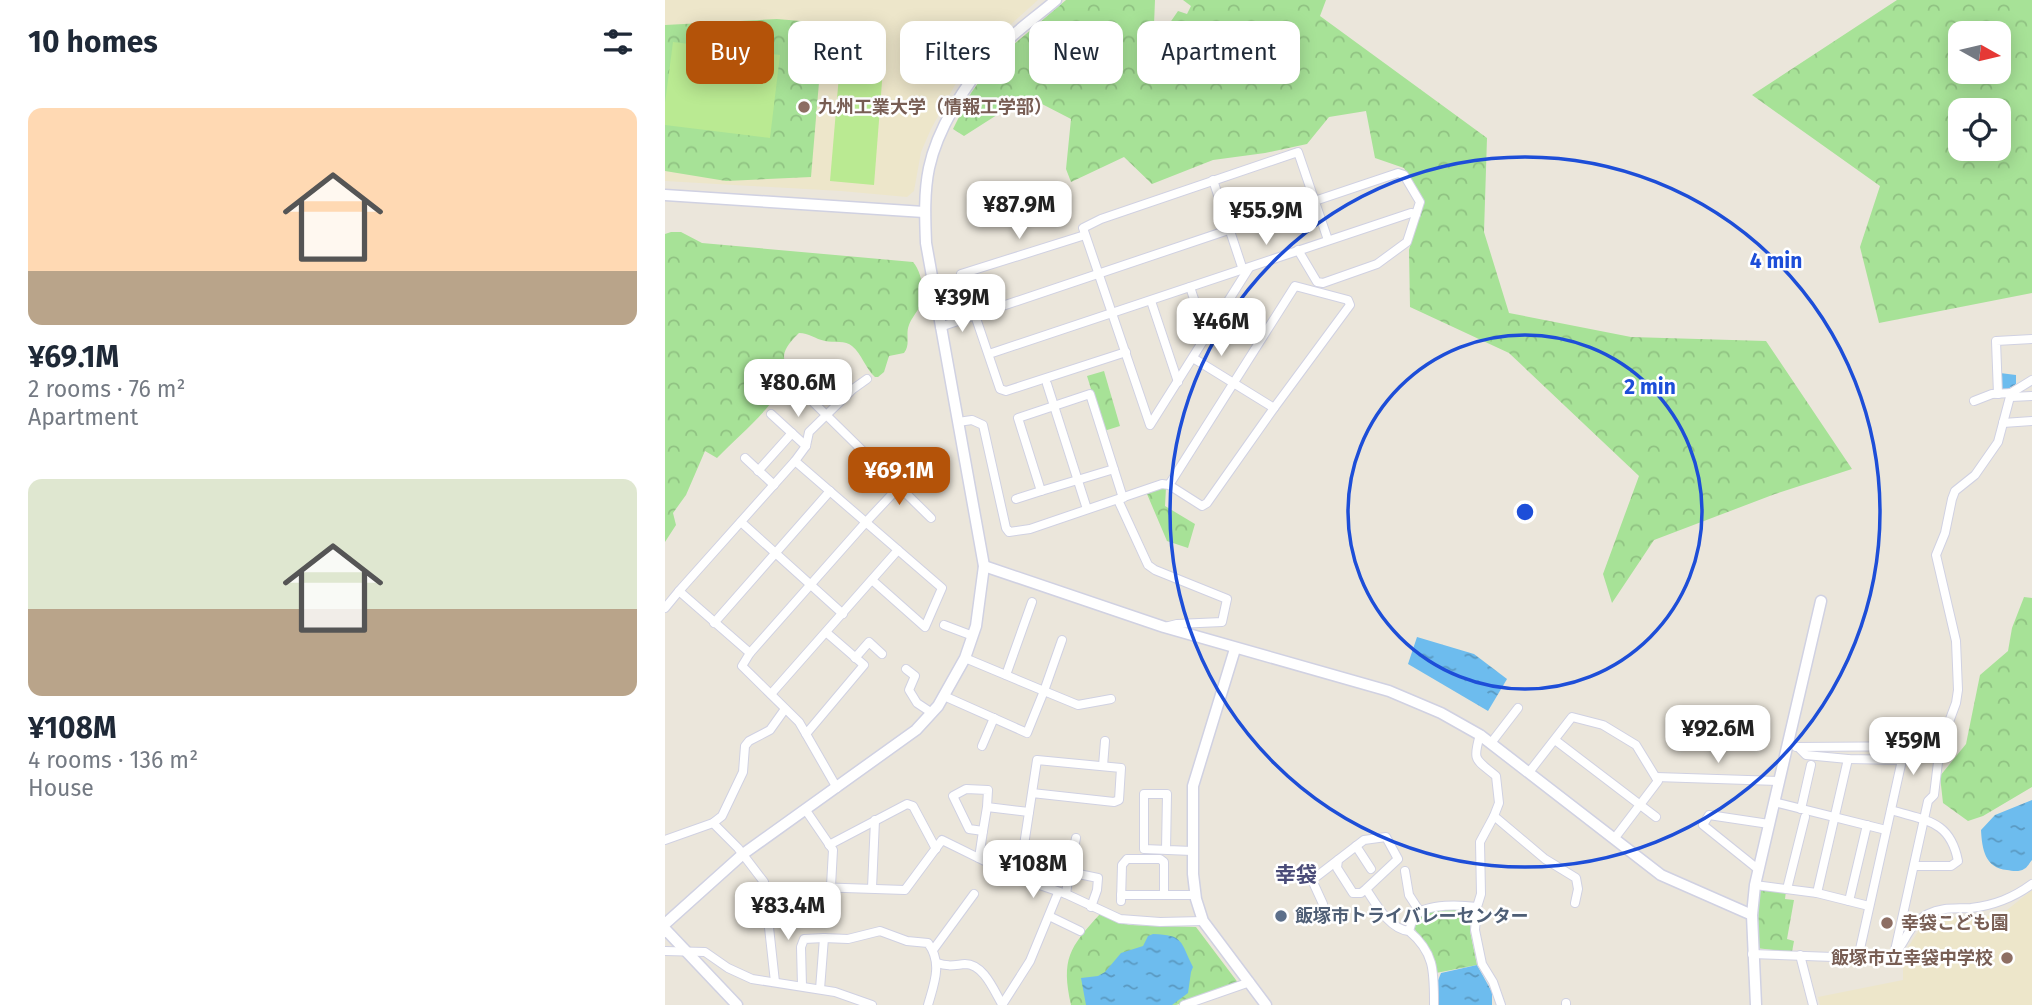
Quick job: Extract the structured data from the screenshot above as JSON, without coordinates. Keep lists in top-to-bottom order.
{
  "districts": ["幸袋"],
  "places": [
    "九州工業大学（情報工学部）",
    "飯塚市トライバレーセンター",
    "幸袋こども園",
    "飯塚市立幸袋中学校"
  ],
  "north": "right",
  "page": {
    "heading": "10 homes",
    "chip": [
      "Buy",
      "Rent",
      "Filters",
      "New",
      "Apartment"
    ],
    "list": [
      {
        "name": "¥69.1M",
        "note": "2 rooms · 76 m² · Apartment"
      },
      {
        "name": "¥108M",
        "note": "4 rooms · 136 m² · House"
      }
    ],
    "price": [
      "¥87.9M",
      "¥55.9M",
      "¥39M",
      "¥46M",
      "¥80.6M",
      "¥69.1M",
      "¥92.6M",
      "¥59M",
      "¥108M",
      "¥83.4M"
    ]
  },
  "rings": ["4 min", "2 min"]
}
